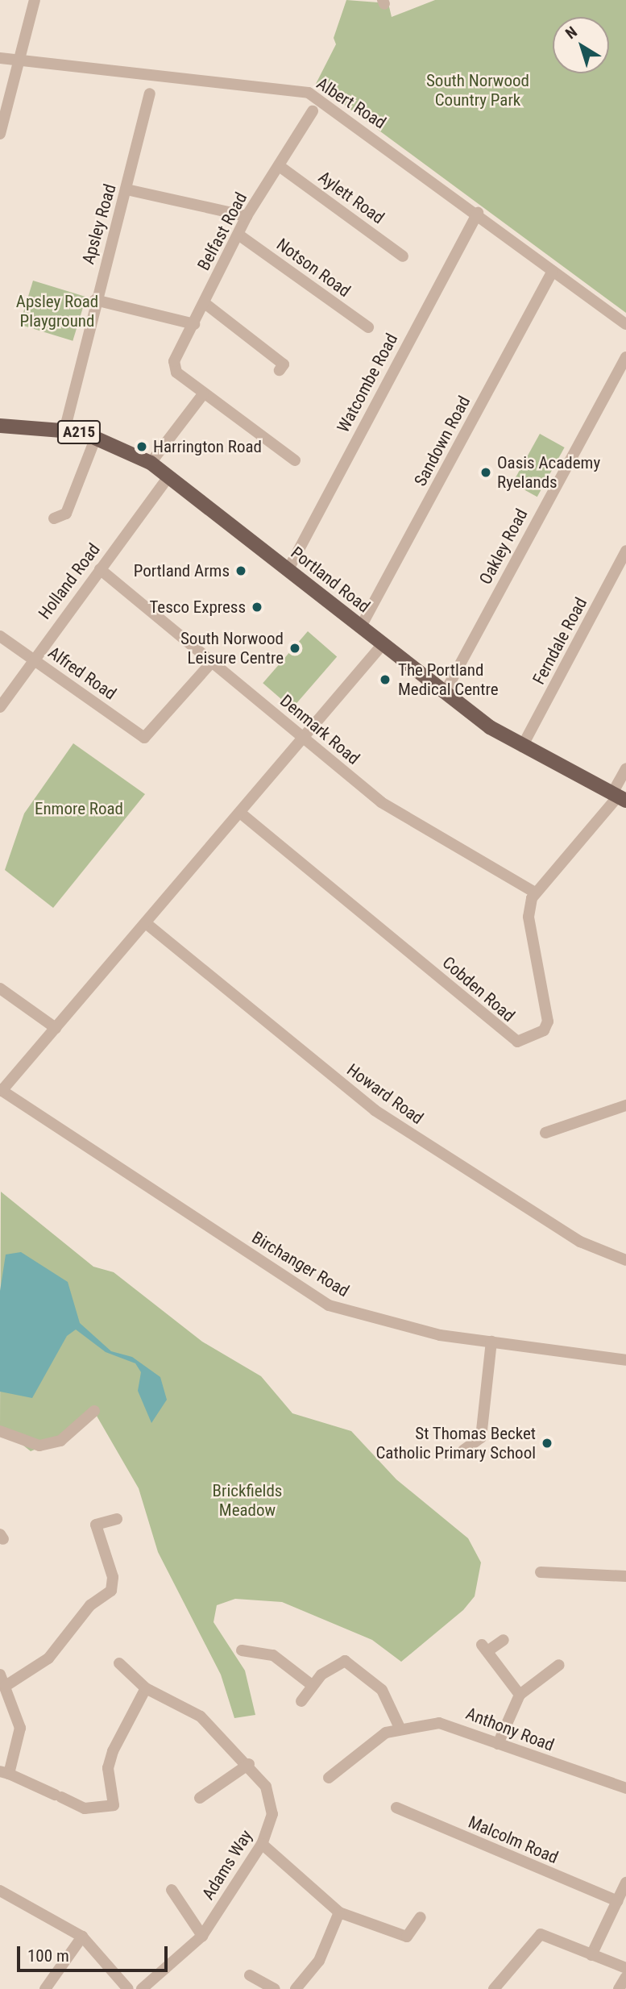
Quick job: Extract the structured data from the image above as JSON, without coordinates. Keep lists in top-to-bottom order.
{
  "streets": {
    "main road": ["A215", "Portland Road"],
    "street": [
      "Albert Road",
      "Aylett Road",
      "Apsley Road",
      "Belfast Road",
      "Notson Road",
      "Watcombe Road",
      "Sandown Road",
      "Oakley Road",
      "Holland Road",
      "Ferndale Road",
      "Alfred Road",
      "Denmark Road",
      "Cobden Road",
      "Howard Road",
      "Birchanger Road",
      "Anthony Road",
      "Malcolm Road",
      "Adams Way"
    ]
  },
  "crossings": [
    ["Albert Road", "Watcombe Road"],
    ["Albert Road", "Sandown Road"],
    ["Aylett Road", "Belfast Road"],
    ["Apsley Road", "Portland Road"],
    ["Belfast Road", "Notson Road"],
    ["Watcombe Road", "Portland Road"],
    ["Sandown Road", "Portland Road"],
    ["Oakley Road", "Portland Road"],
    ["Portland Road", "Holland Road"],
    ["Portland Road", "Ferndale Road"],
    ["Portland Road", "Cobden Road"],
    ["Holland Road", "Alfred Road"],
    ["Holland Road", "Denmark Road"],
    ["Alfred Road", "Denmark Road"],
    ["Denmark Road", "Cobden Road"]
  ],
  "parks": [
    "South Norwood Country Park",
    "Apsley Road Playground",
    "Enmore Road",
    "Brickfields Meadow"
  ],
  "places": [
    "Harrington Road",
    "Oasis Academy Ryelands",
    "Portland Arms",
    "Tesco Express",
    "South Norwood Leisure Centre",
    "The Portland Medical Centre",
    "St Thomas Becket Catholic Primary School"
  ],
  "scale_bar": "100 m",
  "north": "top left"
}
